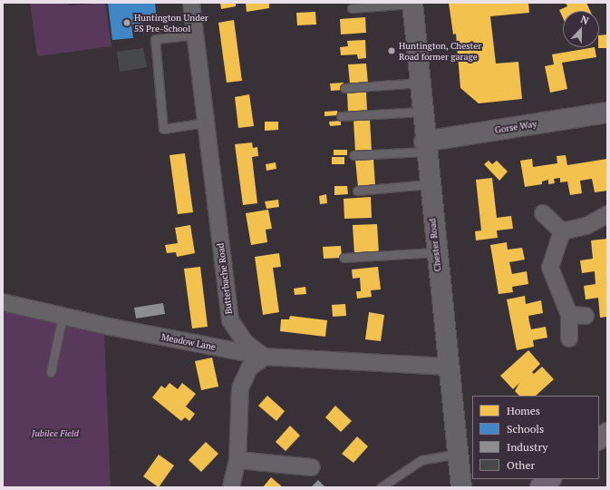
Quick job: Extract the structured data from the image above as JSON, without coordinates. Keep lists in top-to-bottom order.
{
  "streets": {
    "main road": ["Gorse Way", "Chester Road"],
    "street": ["Butterbache Road", "Meadow Lane"]
  },
  "crossings": [
    ["Gorse Way", "Chester Road"],
    ["Butterbache Road", "Meadow Lane"]
  ],
  "parks": ["Jubilee Field"],
  "places": ["Huntington Under 5S Pre-School", "Huntington, Chester Road former garage"],
  "legend": [
    "Homes",
    "Schools",
    "Industry",
    "Other"
  ],
  "north": "top"
}
